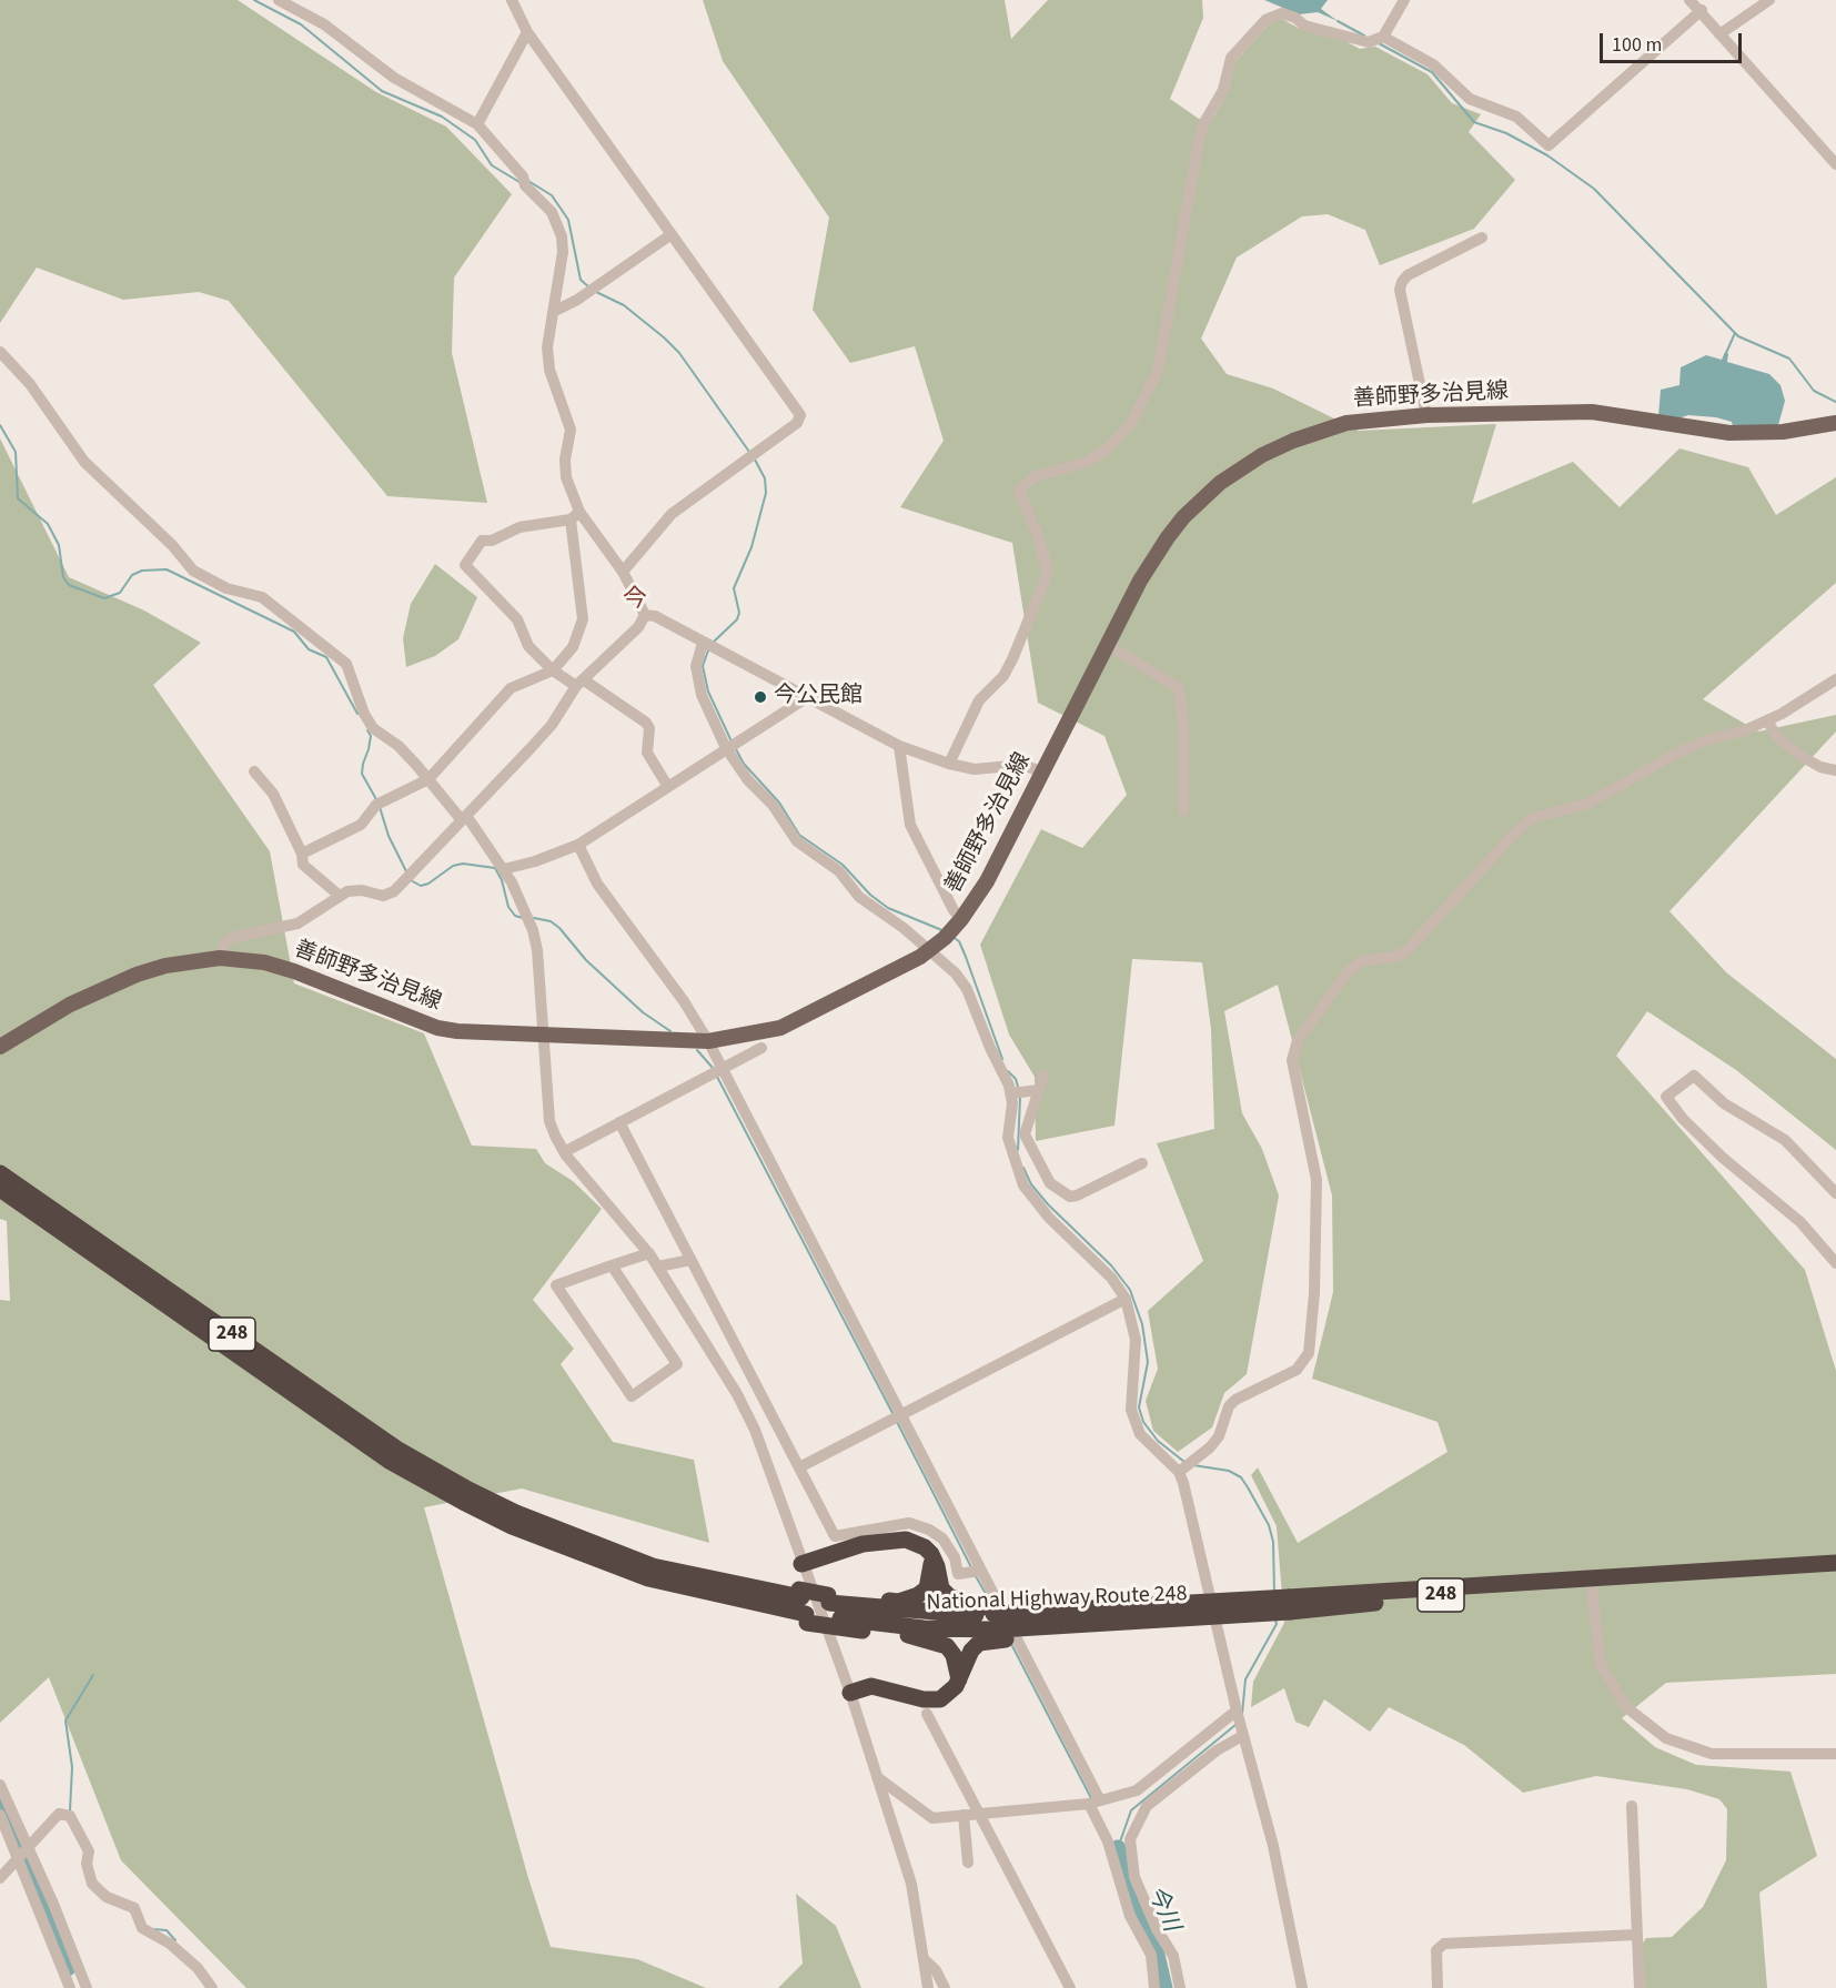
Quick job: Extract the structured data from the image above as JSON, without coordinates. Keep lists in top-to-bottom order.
{
  "streets": {
    "highway": ["248", "National Highway Route 248"],
    "main road": ["善師野多治見線"]
  },
  "districts": ["今"],
  "water": ["今川"],
  "places": ["今公民館"],
  "scale_bar": "100 m"
}
